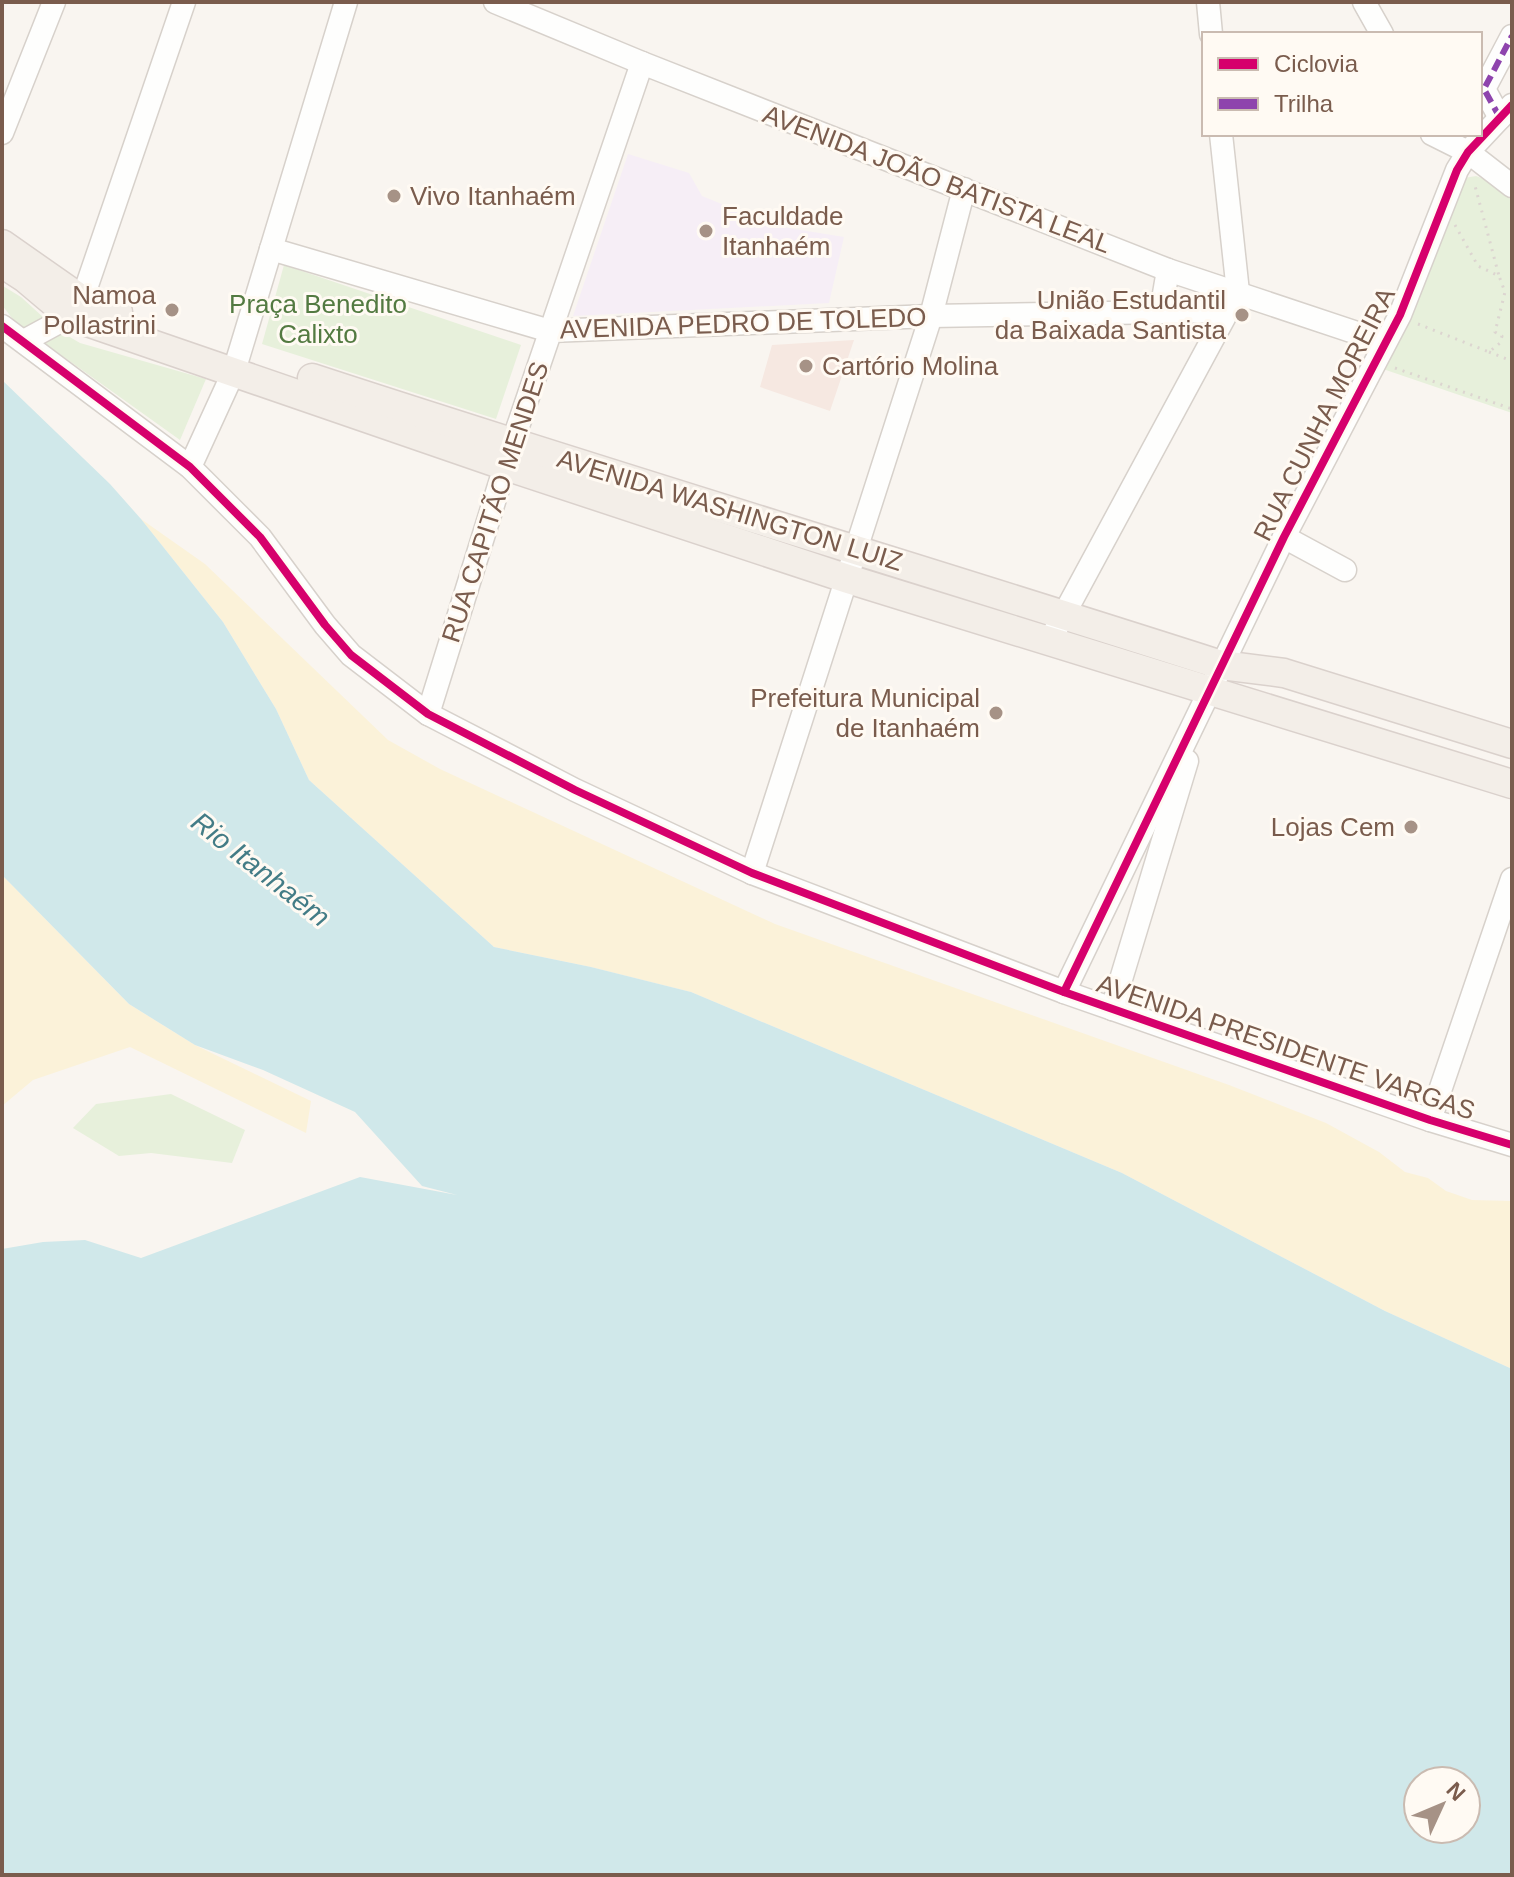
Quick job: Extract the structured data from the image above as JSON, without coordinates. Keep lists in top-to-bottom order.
{
  "streets": {
    "main road": ["AVENIDA WASHINGTON LUIZ"],
    "street": [
      "AVENIDA JOÃO BATISTA LEAL",
      "AVENIDA PEDRO DE TOLEDO",
      "RUA CUNHA MOREIRA",
      "RUA CAPITÃO MENDES",
      "AVENIDA PRESIDENTE VARGAS"
    ]
  },
  "crossings": [
    ["AVENIDA JOÃO BATISTA LEAL", "AVENIDA PEDRO DE TOLEDO"],
    ["AVENIDA JOÃO BATISTA LEAL", "RUA CUNHA MOREIRA"],
    ["AVENIDA JOÃO BATISTA LEAL", "RUA CAPITÃO MENDES"],
    ["AVENIDA PEDRO DE TOLEDO", "RUA CAPITÃO MENDES"],
    ["RUA CUNHA MOREIRA", "AVENIDA WASHINGTON LUIZ"],
    ["RUA CAPITÃO MENDES", "AVENIDA WASHINGTON LUIZ"],
    ["RUA CAPITÃO MENDES", "AVENIDA PRESIDENTE VARGAS"]
  ],
  "water": ["Rio Itanhaém"],
  "parks": ["Praça Benedito Calixto"],
  "places": [
    "Vivo Itanhaém",
    "Faculdade Itanhaém",
    "Namoa Pollastrini",
    "União Estudantil da Baixada Santista",
    "Cartório Molina",
    "Prefeitura Municipal de Itanhaém",
    "Lojas Cem"
  ],
  "legend": ["Ciclovia", "Trilha"],
  "north": "top right"
}
